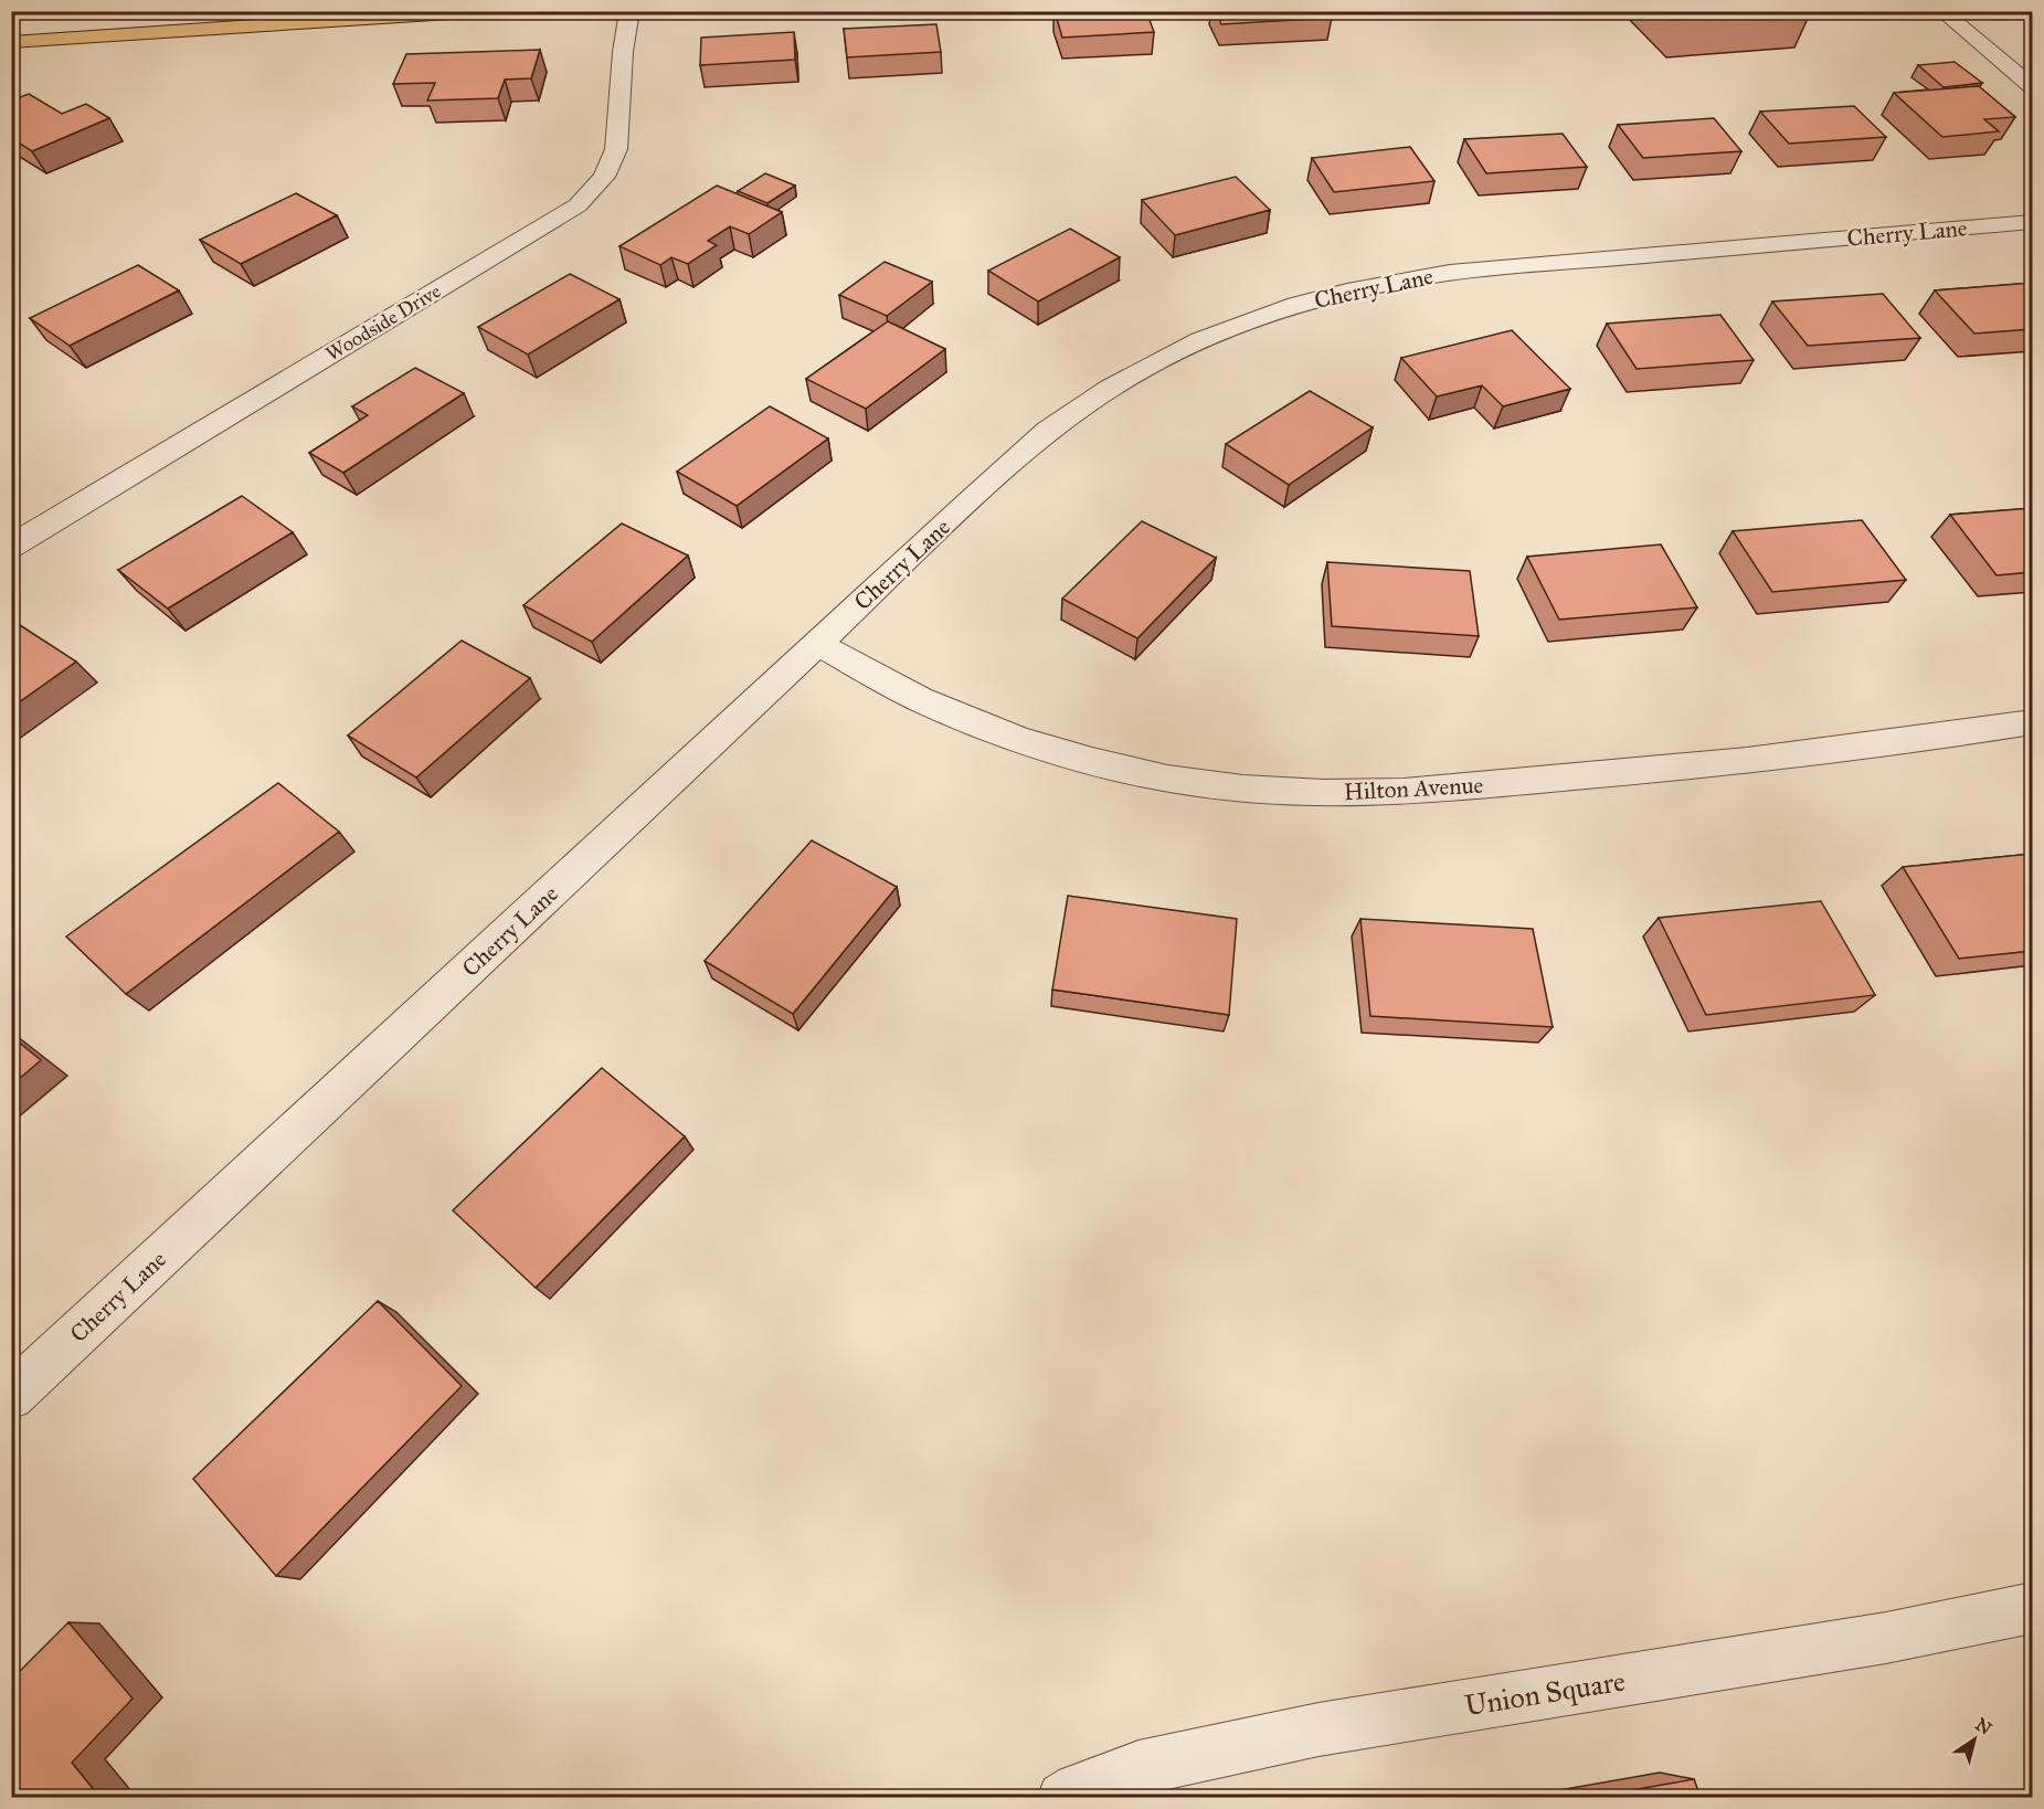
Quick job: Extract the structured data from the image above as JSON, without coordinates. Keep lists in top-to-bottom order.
{
  "streets": {
    "street": [
      "Cherry Lane",
      "Woodside Drive",
      "Hilton Avenue",
      "Union Square"
    ]
  },
  "crossings": [
    ["Cherry Lane", "Hilton Avenue"]
  ],
  "north": "top right"
}
